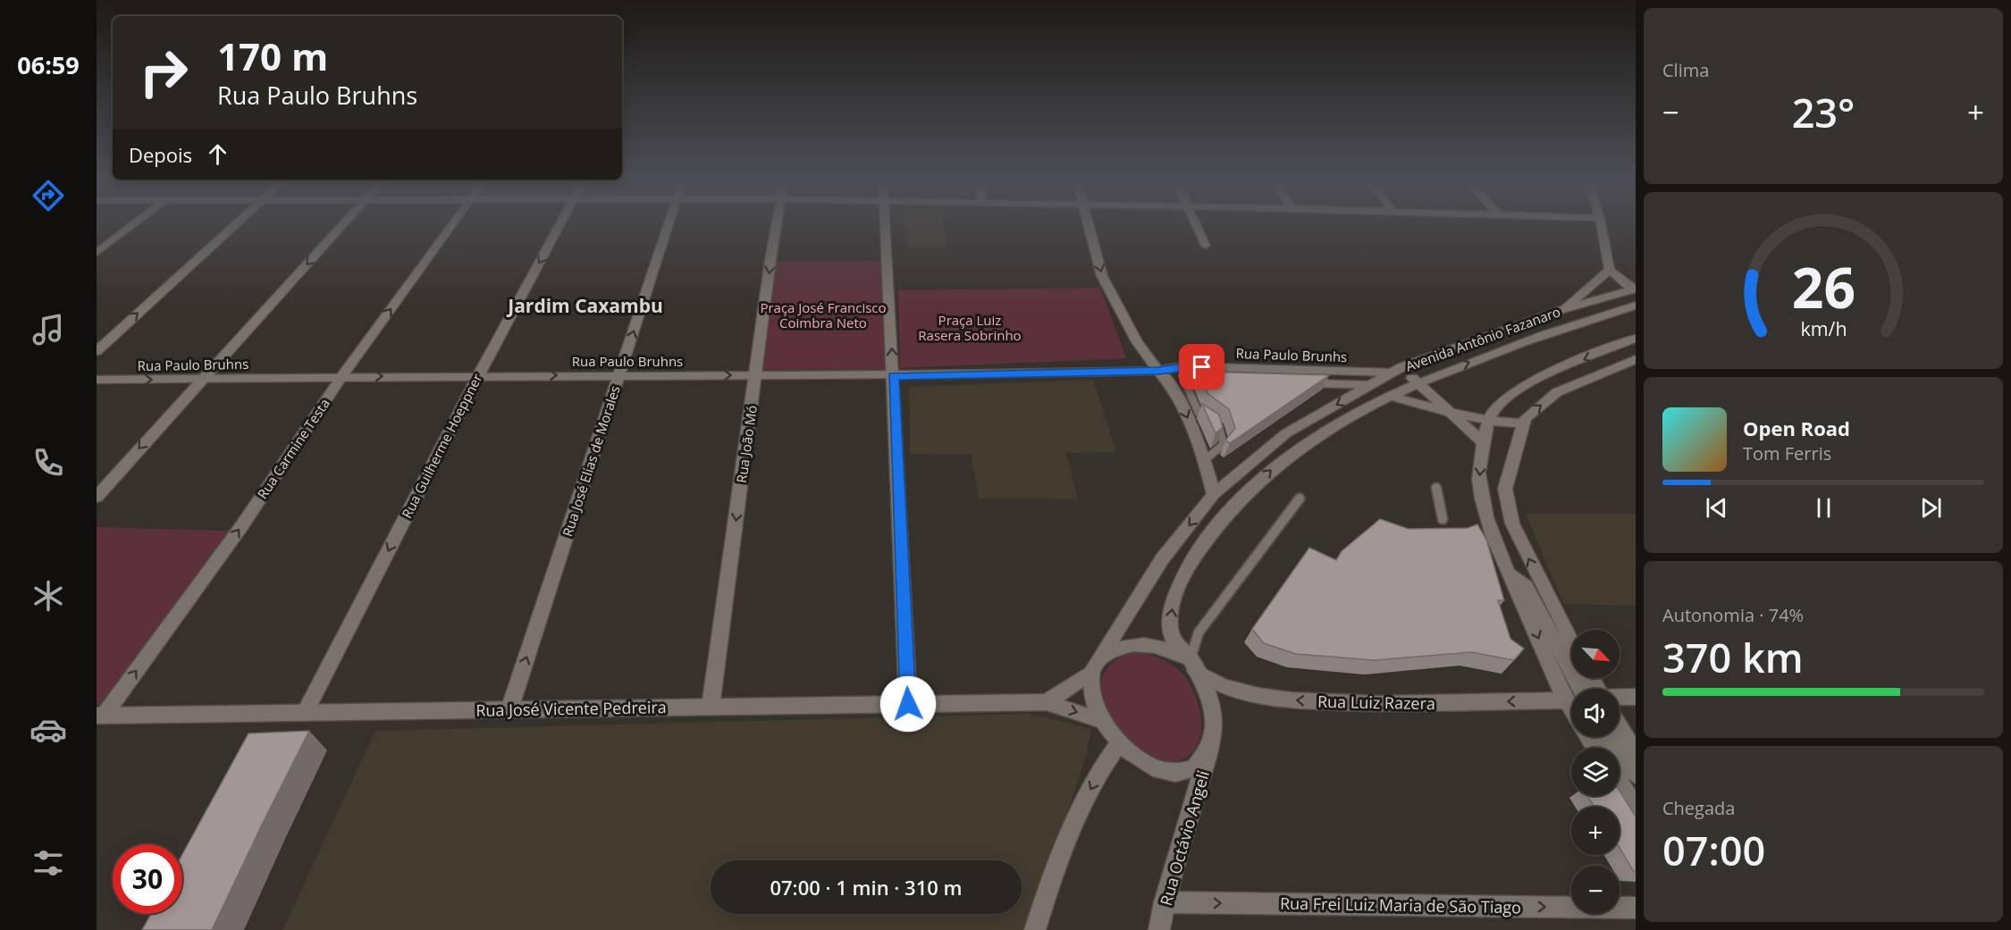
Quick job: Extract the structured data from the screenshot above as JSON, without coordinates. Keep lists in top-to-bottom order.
{
  "streets": {
    "street": [
      "Avenida Antônio Fazanaro",
      "Rua Paulo Brunhs",
      "Rua Paulo Bruhns",
      "Rua João Mó",
      "Rua Guilherme Hoeppner",
      "Rua Carmine Testa",
      "Rua José Elias de Morales",
      "Rua Luiz Razera",
      "Rua José Vicente Pedreira",
      "Rua Octávio Angeli",
      "Rua Frei Luiz Maria de São Tiago"
    ]
  },
  "crossings": [
    ["Avenida Antônio Fazanaro", "Rua Paulo Brunhs"],
    ["Avenida Antônio Fazanaro", "Rua Luiz Razera"],
    ["Avenida Antônio Fazanaro", "Rua José Vicente Pedreira"],
    ["Avenida Antônio Fazanaro", "Rua Octávio Angeli"],
    ["Rua Paulo Brunhs", "Rua Paulo Bruhns"],
    ["Rua Paulo Bruhns", "Rua João Mó"],
    ["Rua Paulo Bruhns", "Rua Guilherme Hoeppner"],
    ["Rua Paulo Bruhns", "Rua Carmine Testa"],
    ["Rua Paulo Bruhns", "Rua José Elias de Morales"],
    ["Rua João Mó", "Rua José Vicente Pedreira"],
    ["Rua Guilherme Hoeppner", "Rua José Vicente Pedreira"],
    ["Rua Carmine Testa", "Rua José Vicente Pedreira"],
    ["Rua José Elias de Morales", "Rua José Vicente Pedreira"],
    ["Rua Luiz Razera", "Rua José Vicente Pedreira"],
    ["Rua Luiz Razera", "Rua Octávio Angeli"],
    ["Rua José Vicente Pedreira", "Rua Octávio Angeli"],
    ["Rua Octávio Angeli", "Rua Frei Luiz Maria de São Tiago"]
  ],
  "one_way": [
    "Rua Paulo Bruhns",
    "Rua João Mó",
    "Rua Guilherme Hoeppner",
    "Rua José Elias de Morales",
    "Rua Luiz Razera",
    "Rua Frei Luiz Maria de São Tiago"
  ],
  "districts": ["Jardim Caxambu"],
  "parks": ["Praça José Francisco Coimbra Neto", "Praça Luiz Rasera Sobrinho"],
  "north": "bottom right",
  "page": {
    "tabs": "06:59",
    "tile": [
      "Clima",
      ["Autonomia · 74%", "370 km"],
      ["Chegada", "07:00"]
    ],
    "turn": ["170 m", "Rua Paulo Bruhns"],
    "heat": ["−", "23°", "+"],
    "then": "Depois",
    "song": ["Open Road", "Tom Ferris"],
    "map_buttons": ["+", "−"],
    "limit": "30",
    "trip": "07:00 · 1 min · 310 m",
    "gauge": ["26", "km/h"]
  }
}
